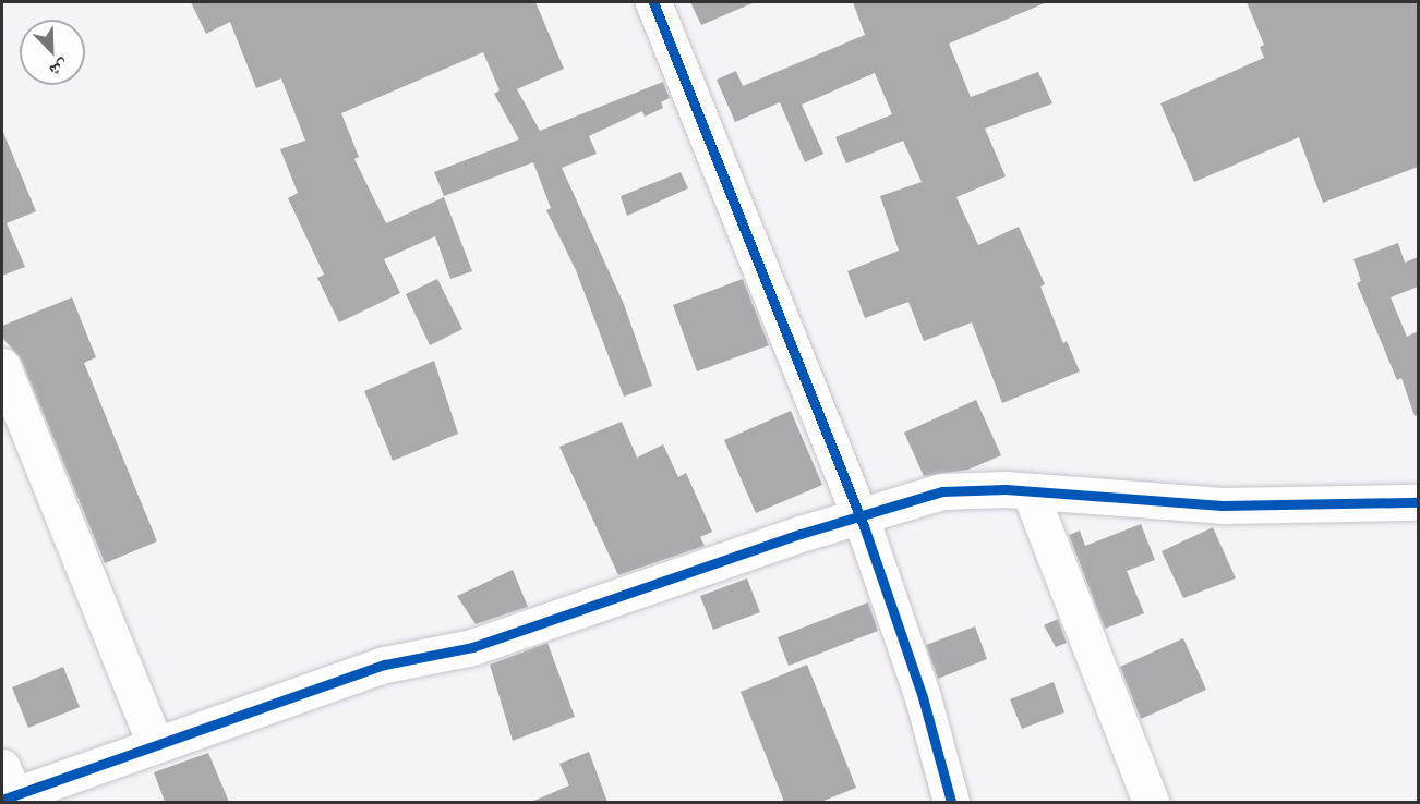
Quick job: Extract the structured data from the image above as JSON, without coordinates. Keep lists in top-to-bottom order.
{
  "north": "bottom right"
}
